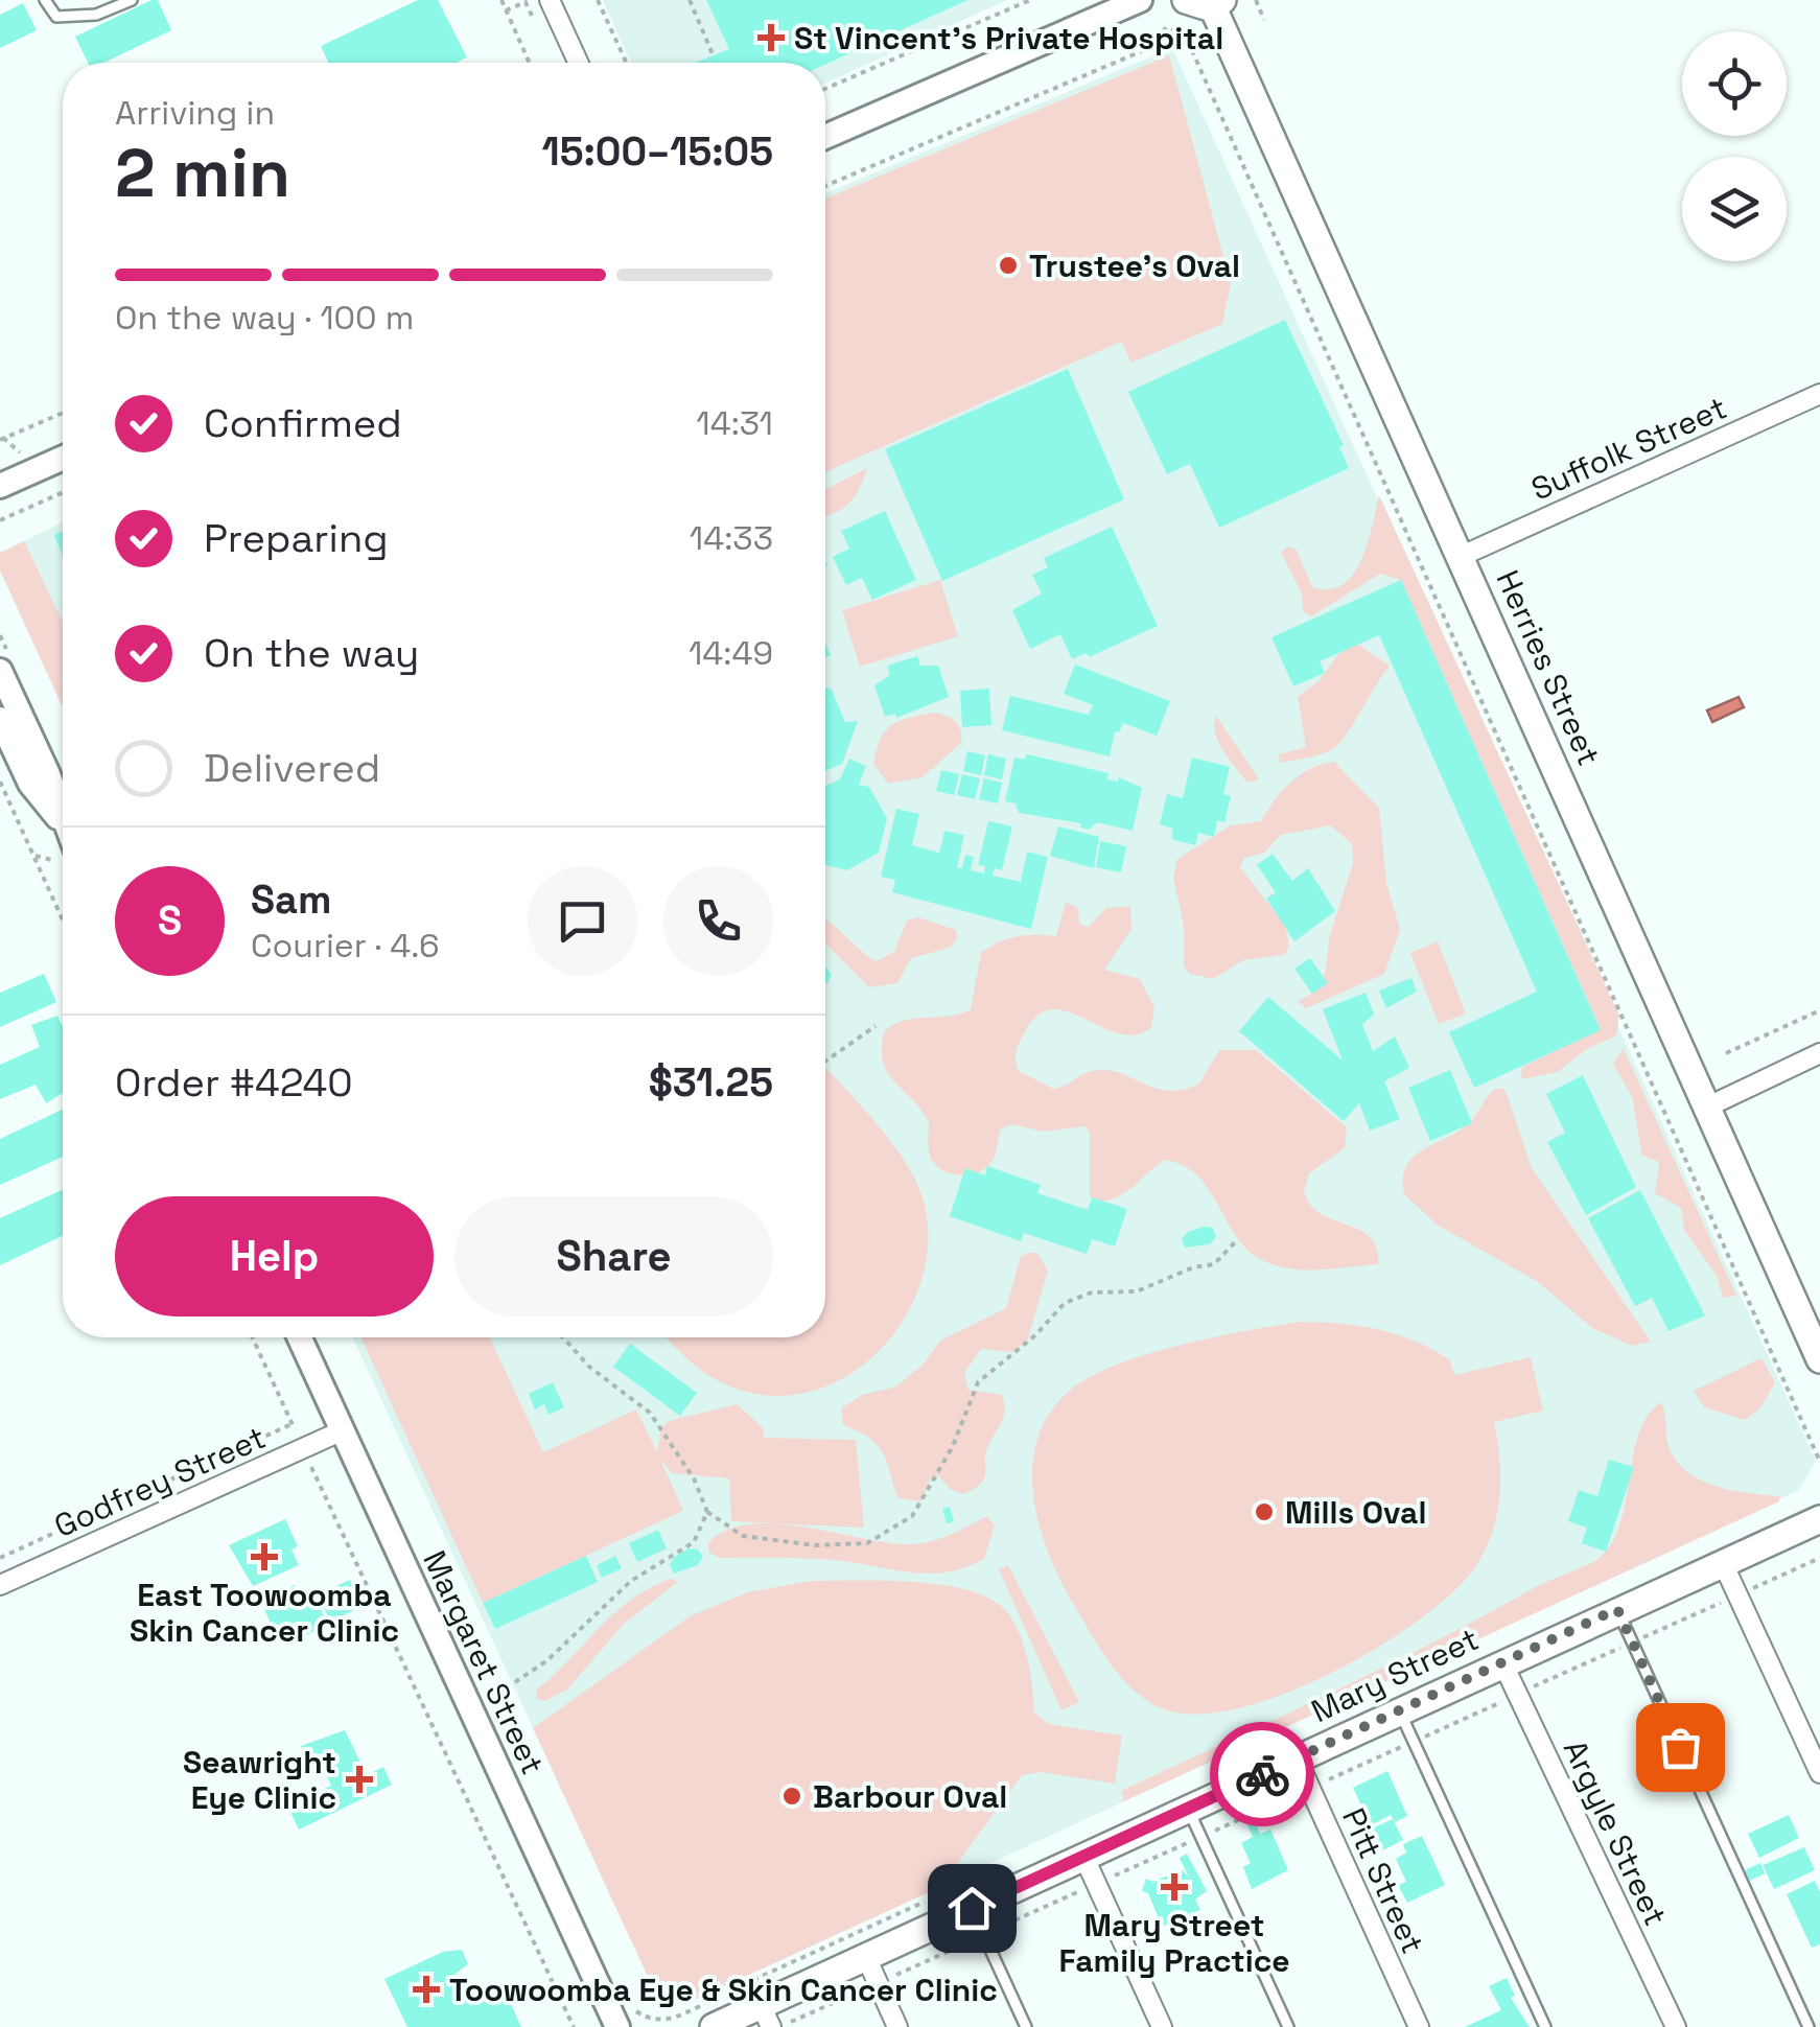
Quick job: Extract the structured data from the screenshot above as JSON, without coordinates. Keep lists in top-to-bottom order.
{
  "streets": {
    "main road": ["Herries Street", "Mary Street"],
    "street": [
      "Suffolk Street",
      "Godfrey Street",
      "Margaret Street",
      "Argyle Street",
      "Pitt Street"
    ]
  },
  "crossings": [
    ["Suffolk Street", "Herries Street"],
    ["Godfrey Street", "Margaret Street"],
    ["Mary Street", "Argyle Street"],
    ["Mary Street", "Pitt Street"]
  ],
  "places": {
    "health": [
      "St Vincent's Private Hospital",
      "East Toowoomba Skin Cancer Clinic",
      "Seawright Eye Clinic",
      "Mary Street Family Practice",
      "Toowoomba Eye & Skin Cancer Clinic"
    ],
    "other": ["Trustee's Oval", "Mills Oval", "Barbour Oval"]
  },
  "page": {
    "heading": ["2 min", "Arriving in", "15:00–15:05"],
    "panel": [
      "Sam",
      "Courier · 4.6",
      "Order #4240",
      "$31.25"
    ],
    "bar": "On the way · 100 m",
    "list": [
      ["Confirmed", "14:31"],
      ["Preparing", "14:33"],
      ["On the way", "14:49"],
      "Delivered"
    ],
    "round": "S",
    "buttons": ["Help", "Share"]
  }
}
